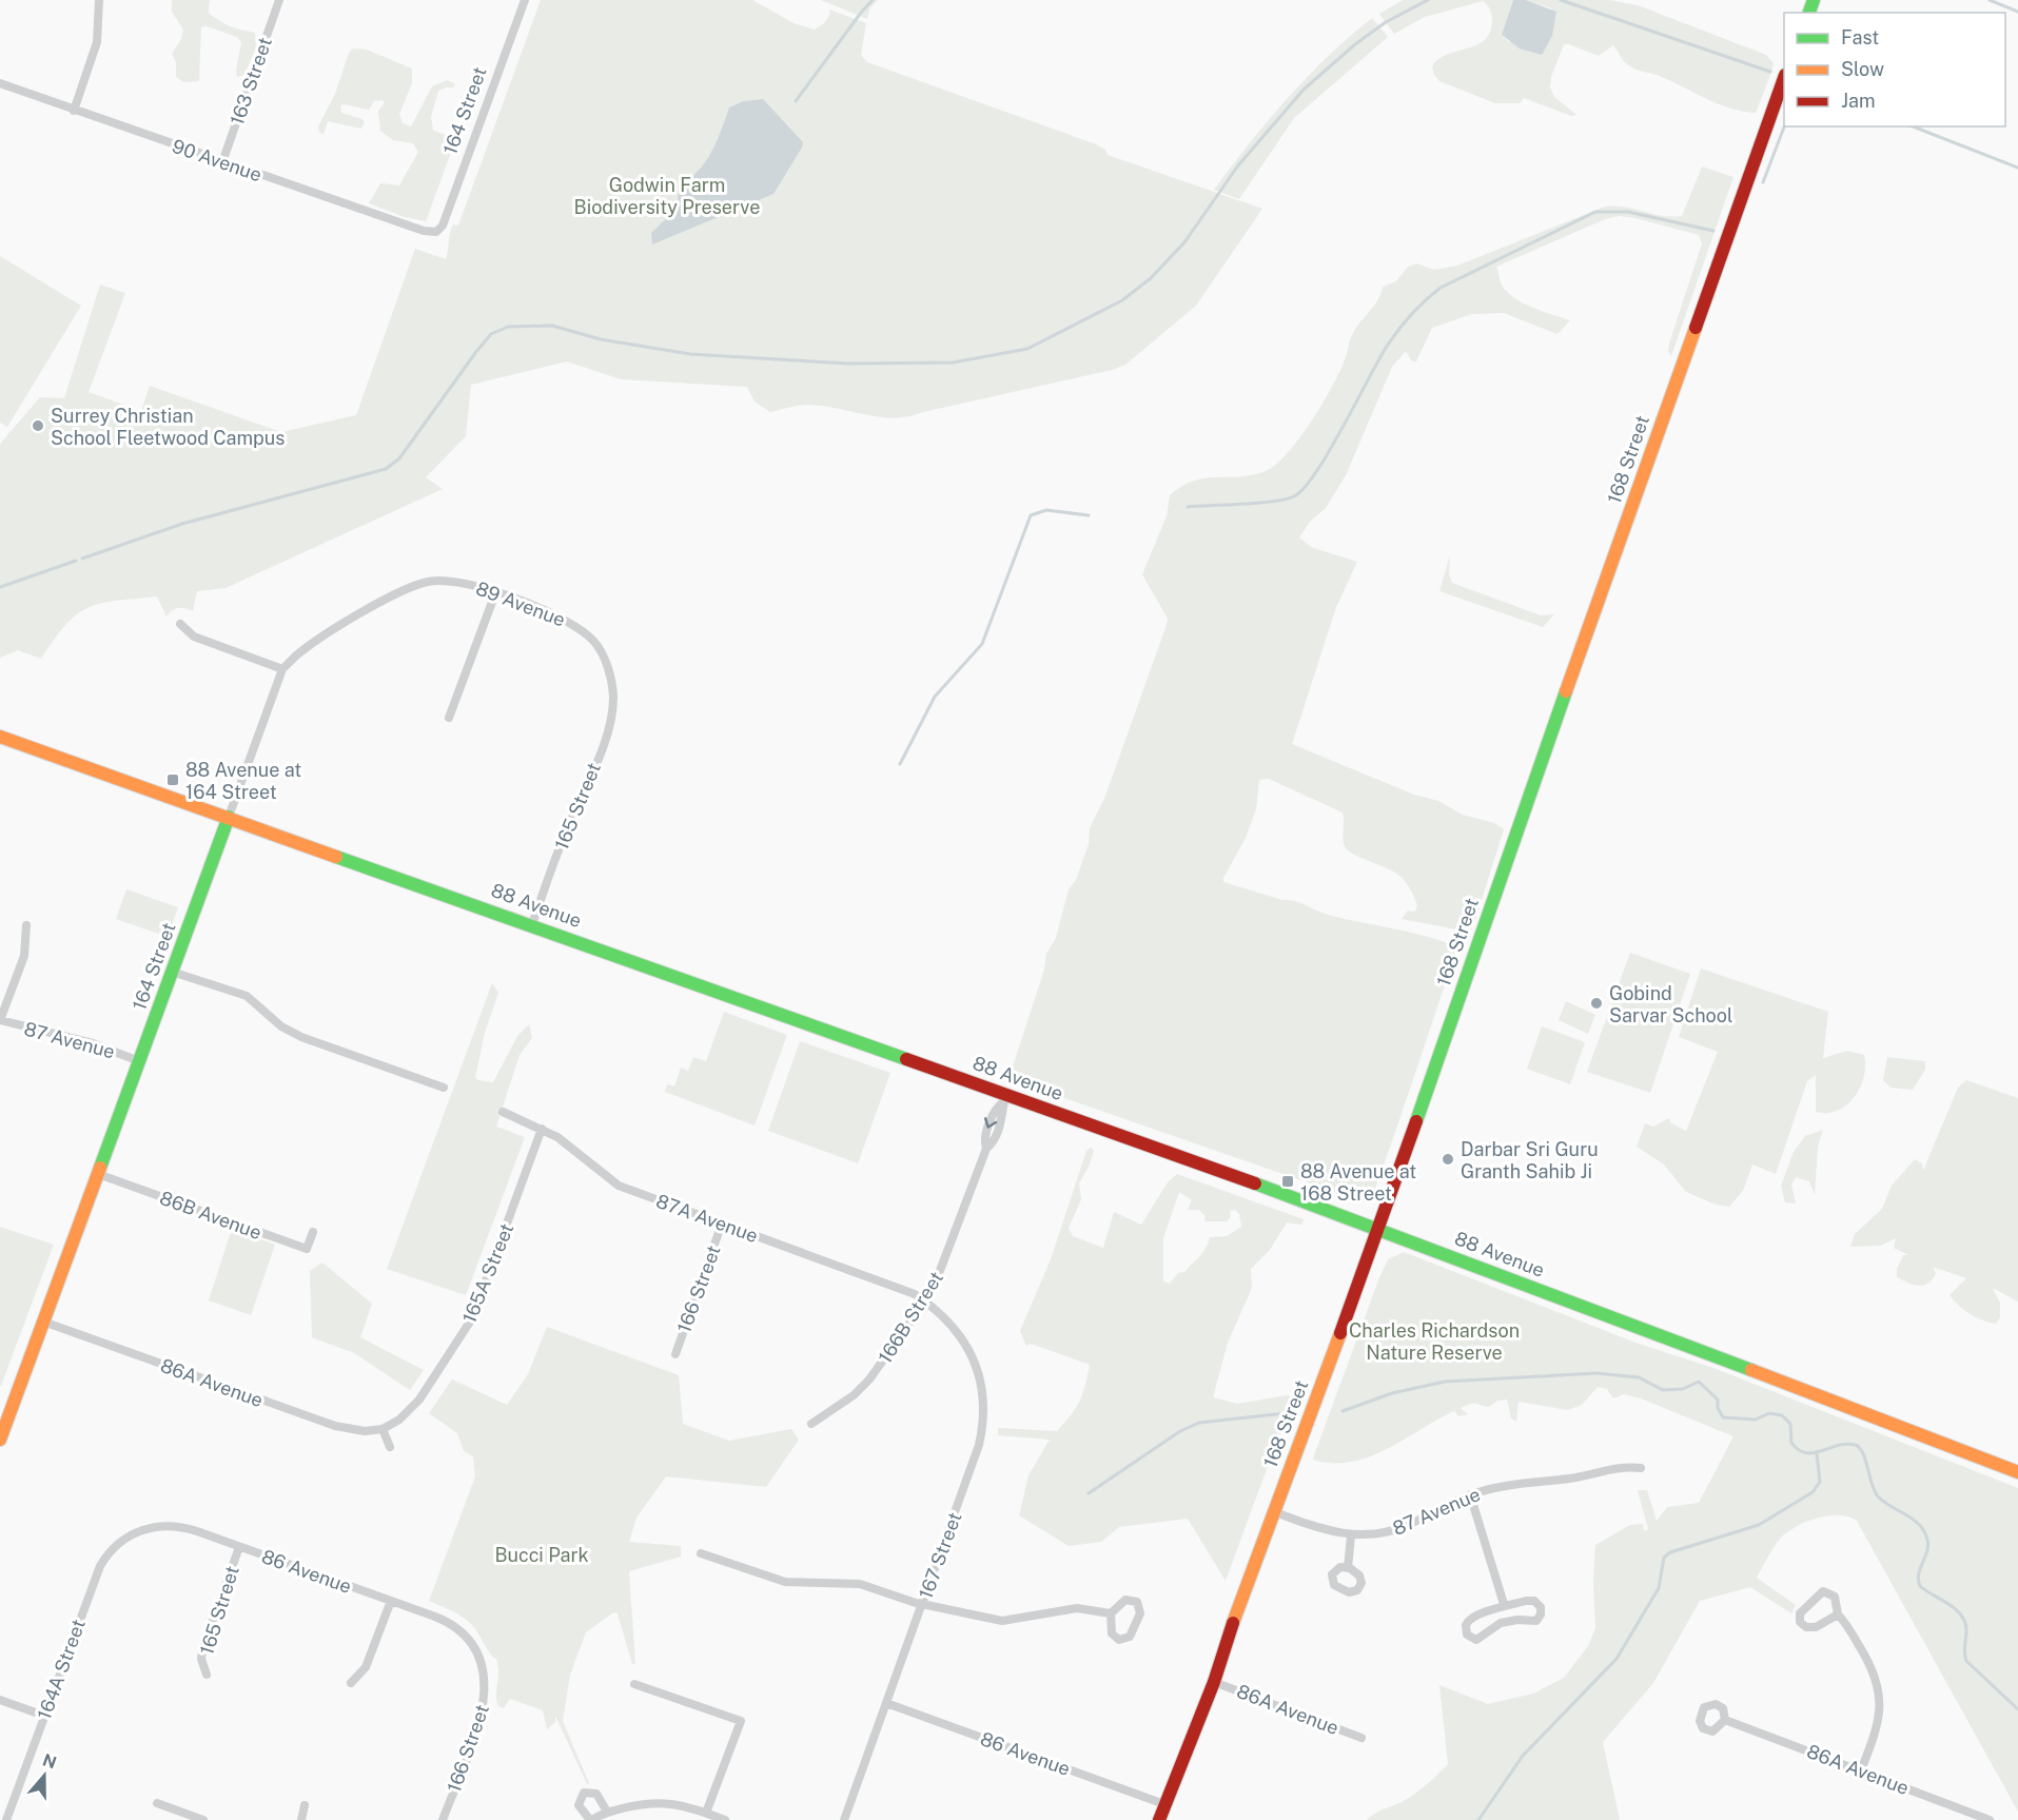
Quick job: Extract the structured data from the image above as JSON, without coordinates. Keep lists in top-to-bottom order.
{
  "streets": {
    "main road": ["164 Street", "168 Street", "88 Avenue"],
    "street": [
      "163 Street",
      "90 Avenue",
      "89 Avenue",
      "165 Street",
      "87 Avenue",
      "86B Avenue",
      "87A Avenue",
      "165A Street",
      "166 Street",
      "166B Street",
      "86A Avenue",
      "167 Street",
      "86 Avenue",
      "164A Street"
    ]
  },
  "crossings": [
    ["163 Street", "90 Avenue"],
    ["164 Street", "90 Avenue"],
    ["164 Street", "89 Avenue"],
    ["164 Street", "88 Avenue"],
    ["164 Street", "87 Avenue"],
    ["164 Street", "86B Avenue"],
    ["164 Street", "86A Avenue"],
    ["168 Street", "88 Avenue"],
    ["168 Street", "87 Avenue"],
    ["168 Street", "86A Avenue"],
    ["168 Street", "86 Avenue"],
    ["89 Avenue", "165 Street"],
    ["165 Street", "88 Avenue"],
    ["165 Street", "86 Avenue"],
    ["88 Avenue", "166B Street"],
    ["87A Avenue", "165A Street"],
    ["87A Avenue", "166 Street"],
    ["87A Avenue", "166B Street"],
    ["87A Avenue", "167 Street"],
    ["165A Street", "86A Avenue"],
    ["166 Street", "86 Avenue"],
    ["166B Street", "167 Street"],
    ["167 Street", "86 Avenue"],
    ["86 Avenue", "164A Street"]
  ],
  "parks": ["Godwin Farm Biodiversity Preserve", "Charles Richardson Nature Reserve", "Bucci Park"],
  "places": {
    "other": ["Surrey Christian School Fleetwood Campus", "Gobind Sarvar School", "Darbar Sri Guru Granth Sahib Ji"],
    "transit": ["88 Avenue at 164 Street", "88 Avenue at 168 Street"]
  },
  "legend": ["Fast", "Slow", "Jam"],
  "north": "top"
}
